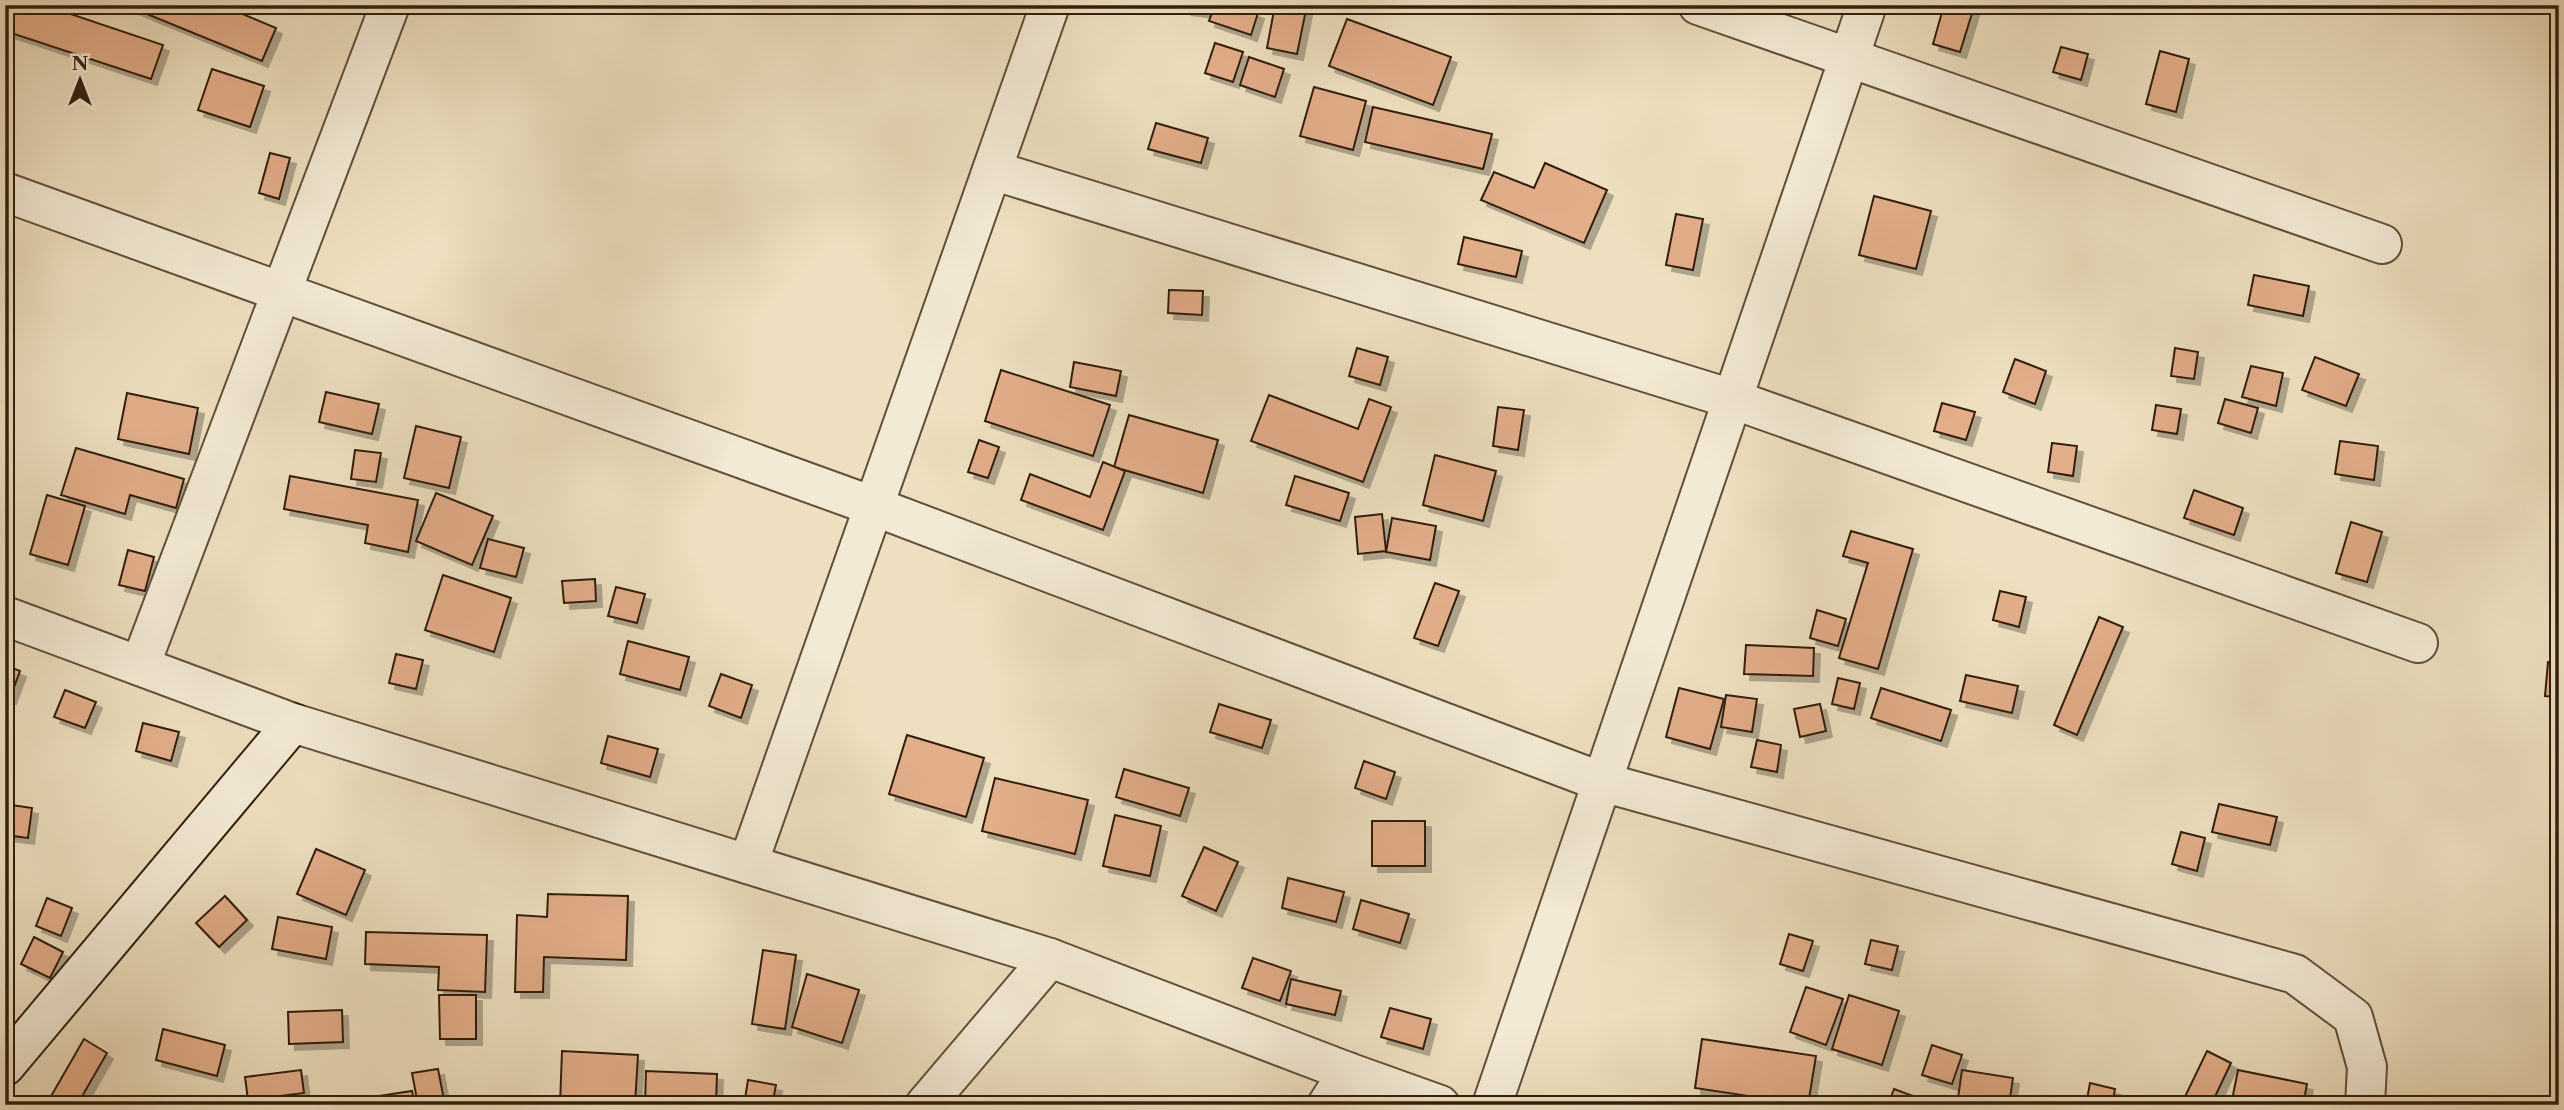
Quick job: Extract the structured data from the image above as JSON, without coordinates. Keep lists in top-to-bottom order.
{
  "north": "top"
}
